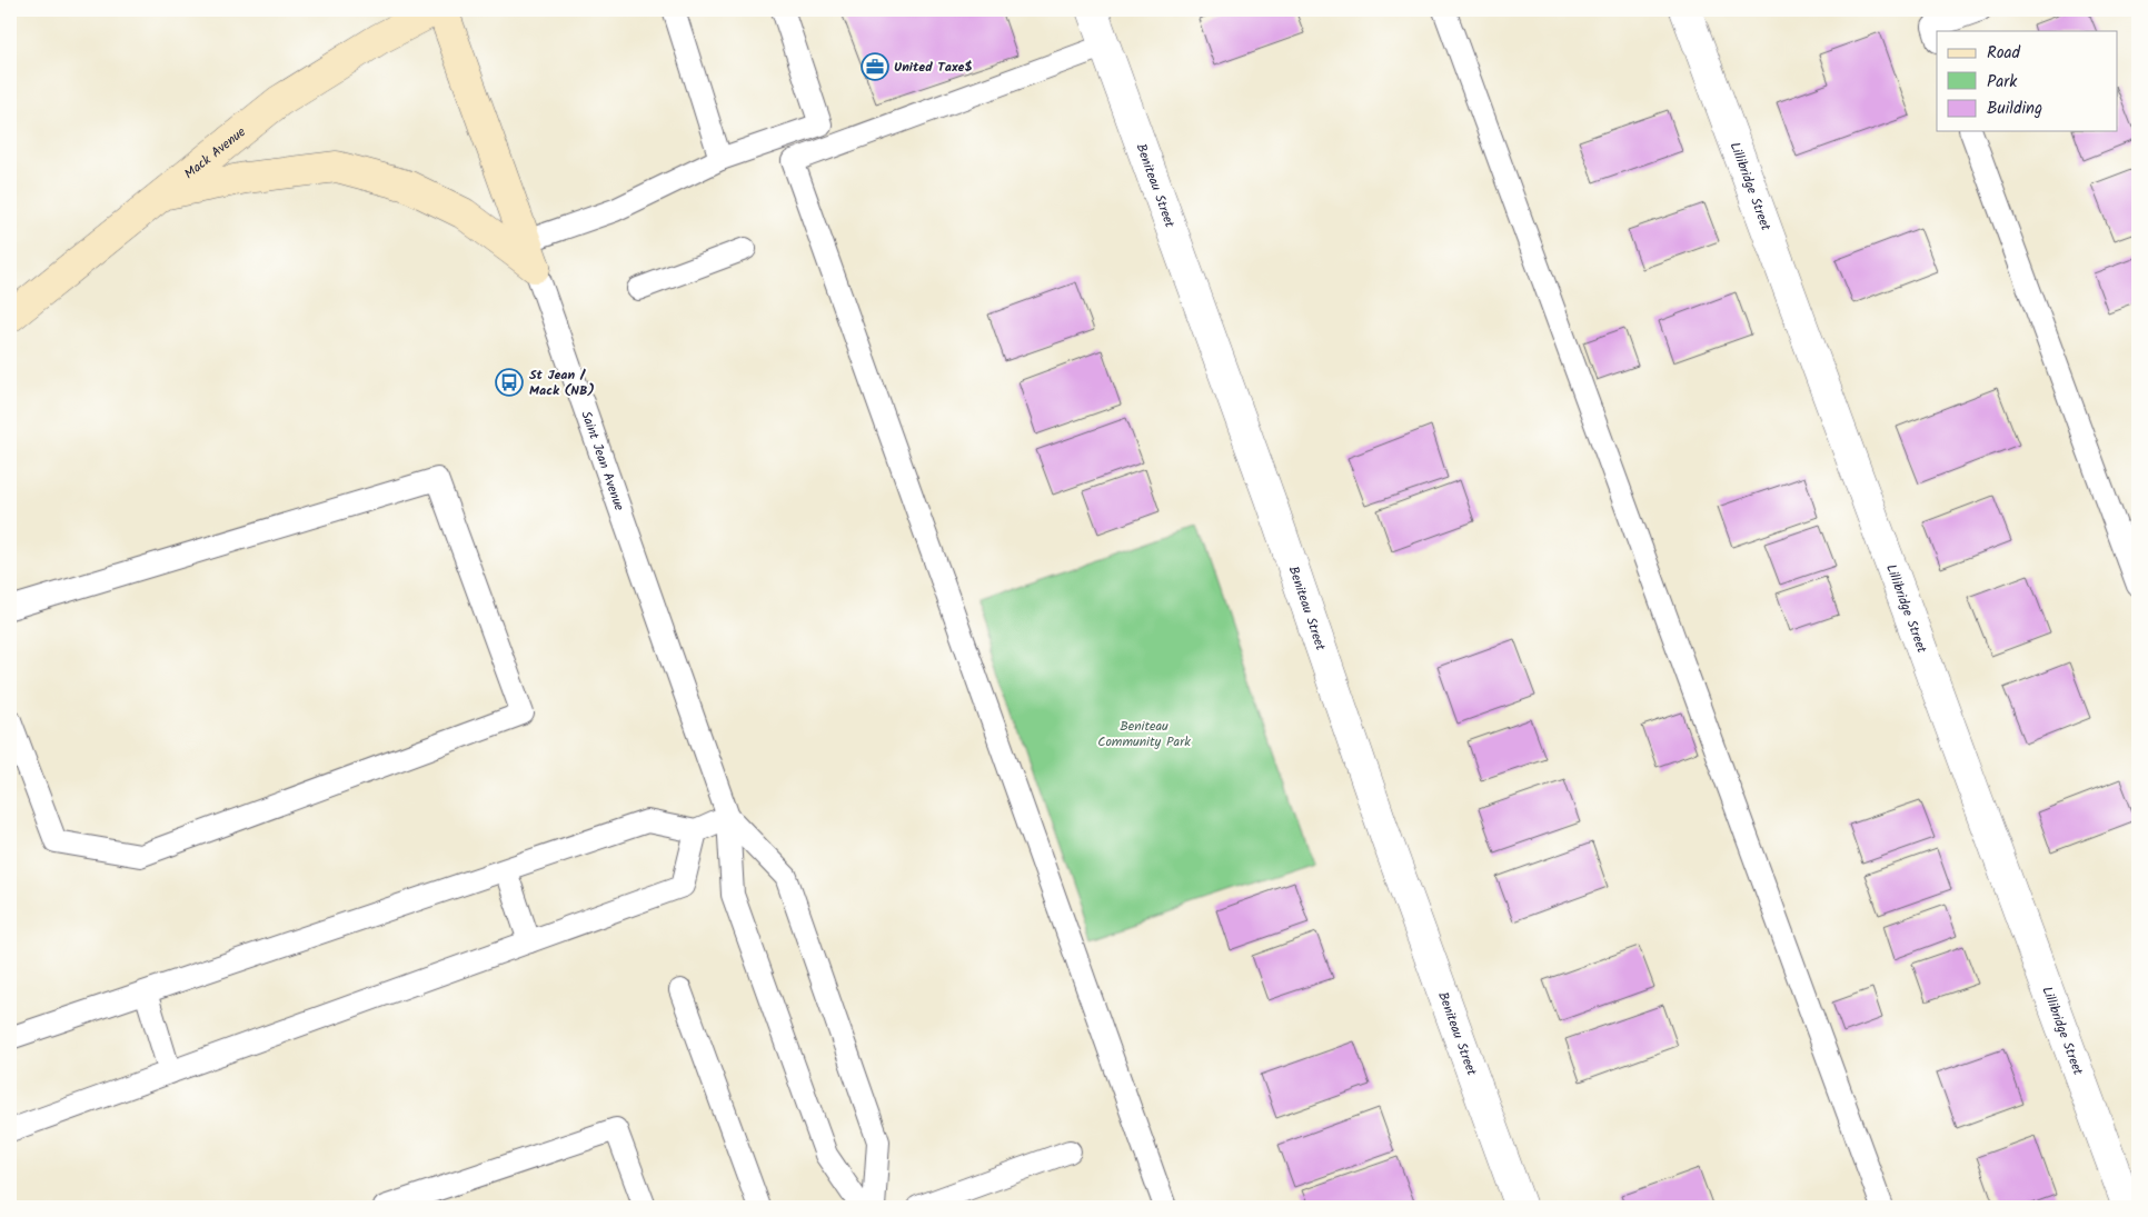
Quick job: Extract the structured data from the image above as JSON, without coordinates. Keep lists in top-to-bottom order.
{
  "streets": {
    "main road": ["Mack Avenue", "Saint Jean Avenue"],
    "street": ["Beniteau Street", "Lillibridge Street"]
  },
  "parks": ["Beniteau Community Park"],
  "places": {
    "office": ["United Taxe$"],
    "bus stop": ["St Jean / Mack (NB)"]
  },
  "legend": ["Road", "Park", "Building"]
}
